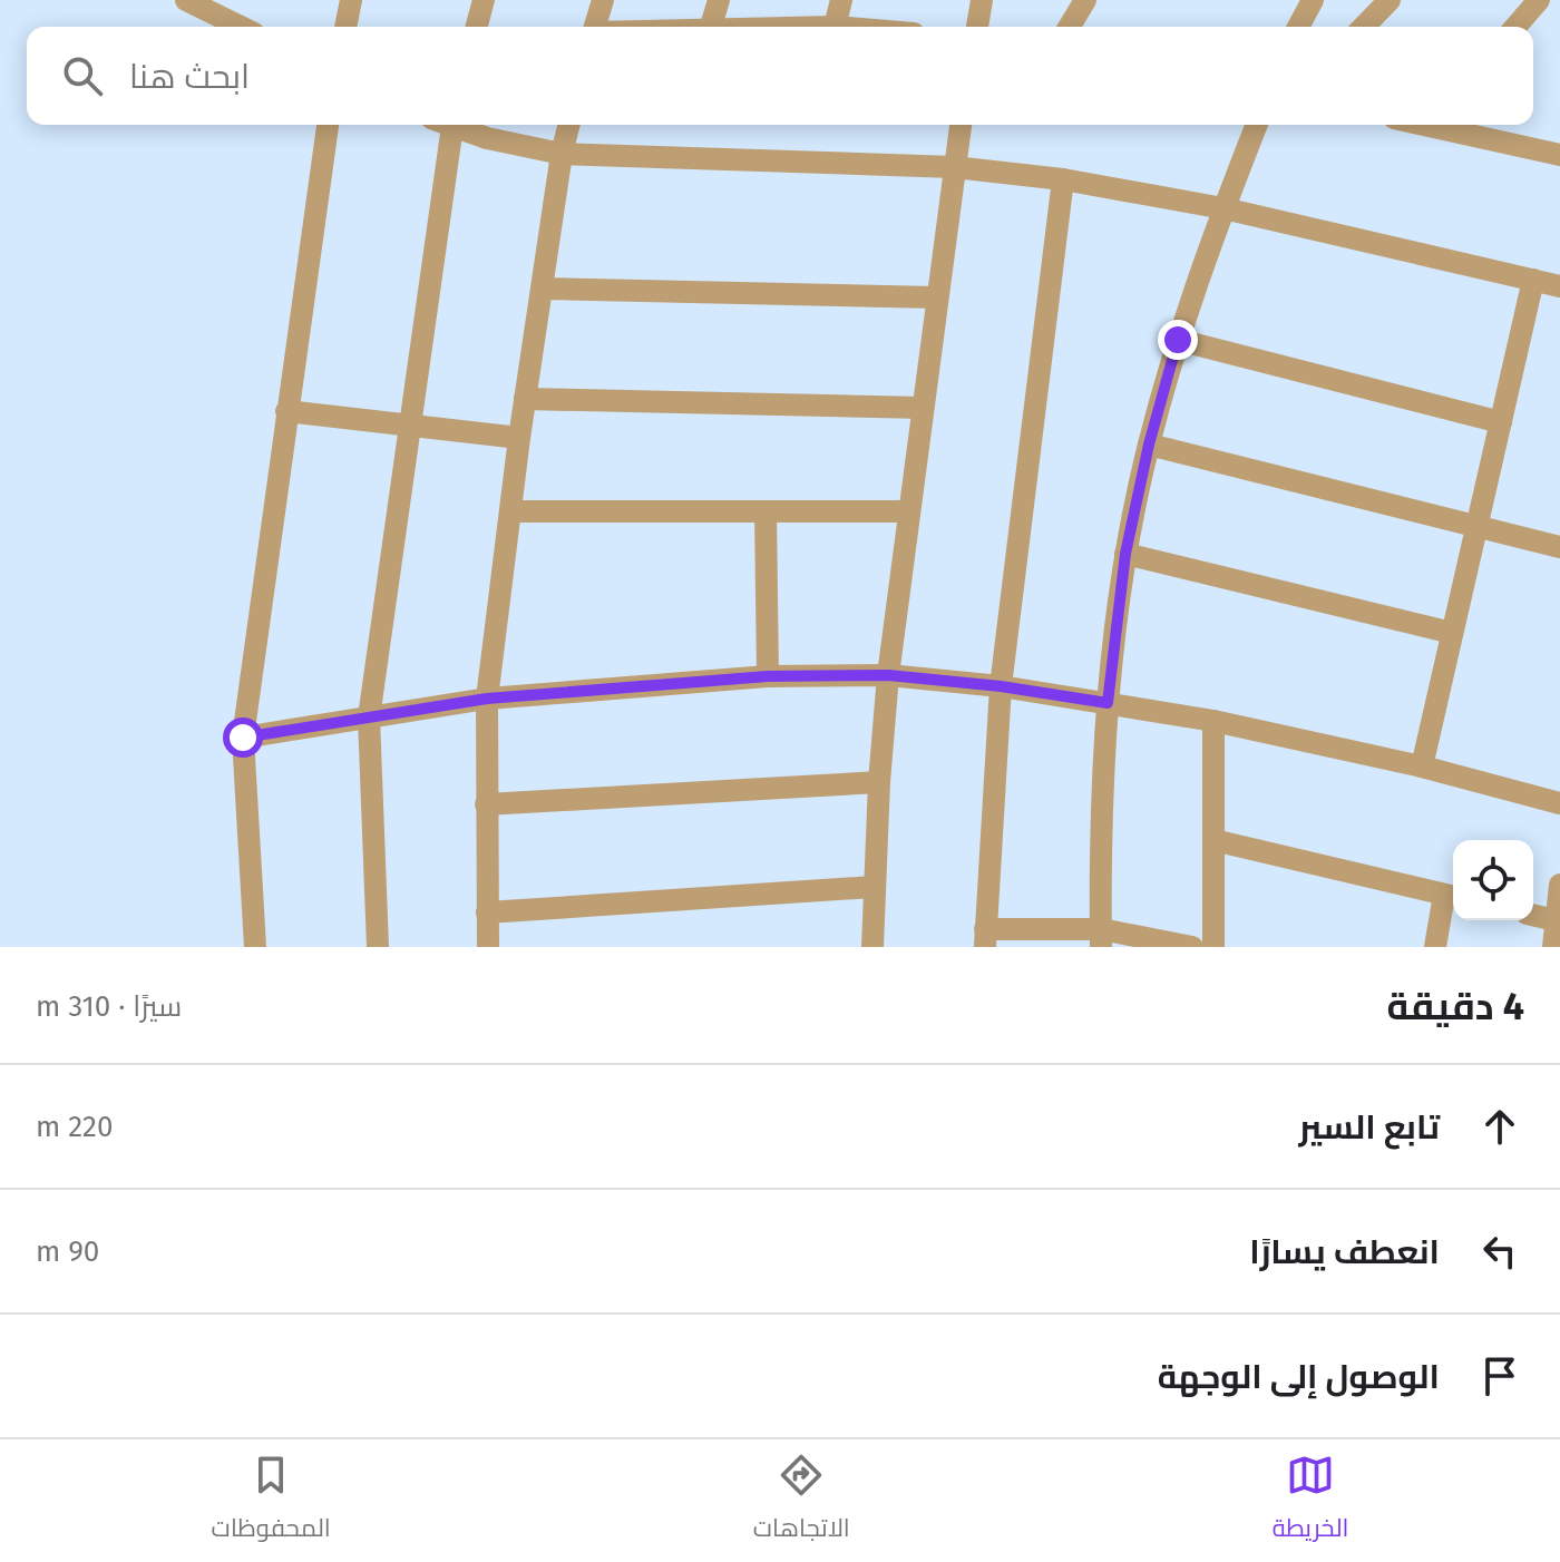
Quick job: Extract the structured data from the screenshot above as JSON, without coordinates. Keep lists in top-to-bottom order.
{
  "page": {
    "search": "ابحث هنا",
    "heading": ["4 دقيقة", "سيرًا · 310 m"],
    "list": [
      ["تابع السير", "220 m"],
      ["انعطف يسارًا", "90 m"],
      "الوصول إلى الوجهة"
    ],
    "nav": ["الخريطة", "الاتجاهات", "المحفوظات"]
  }
}
